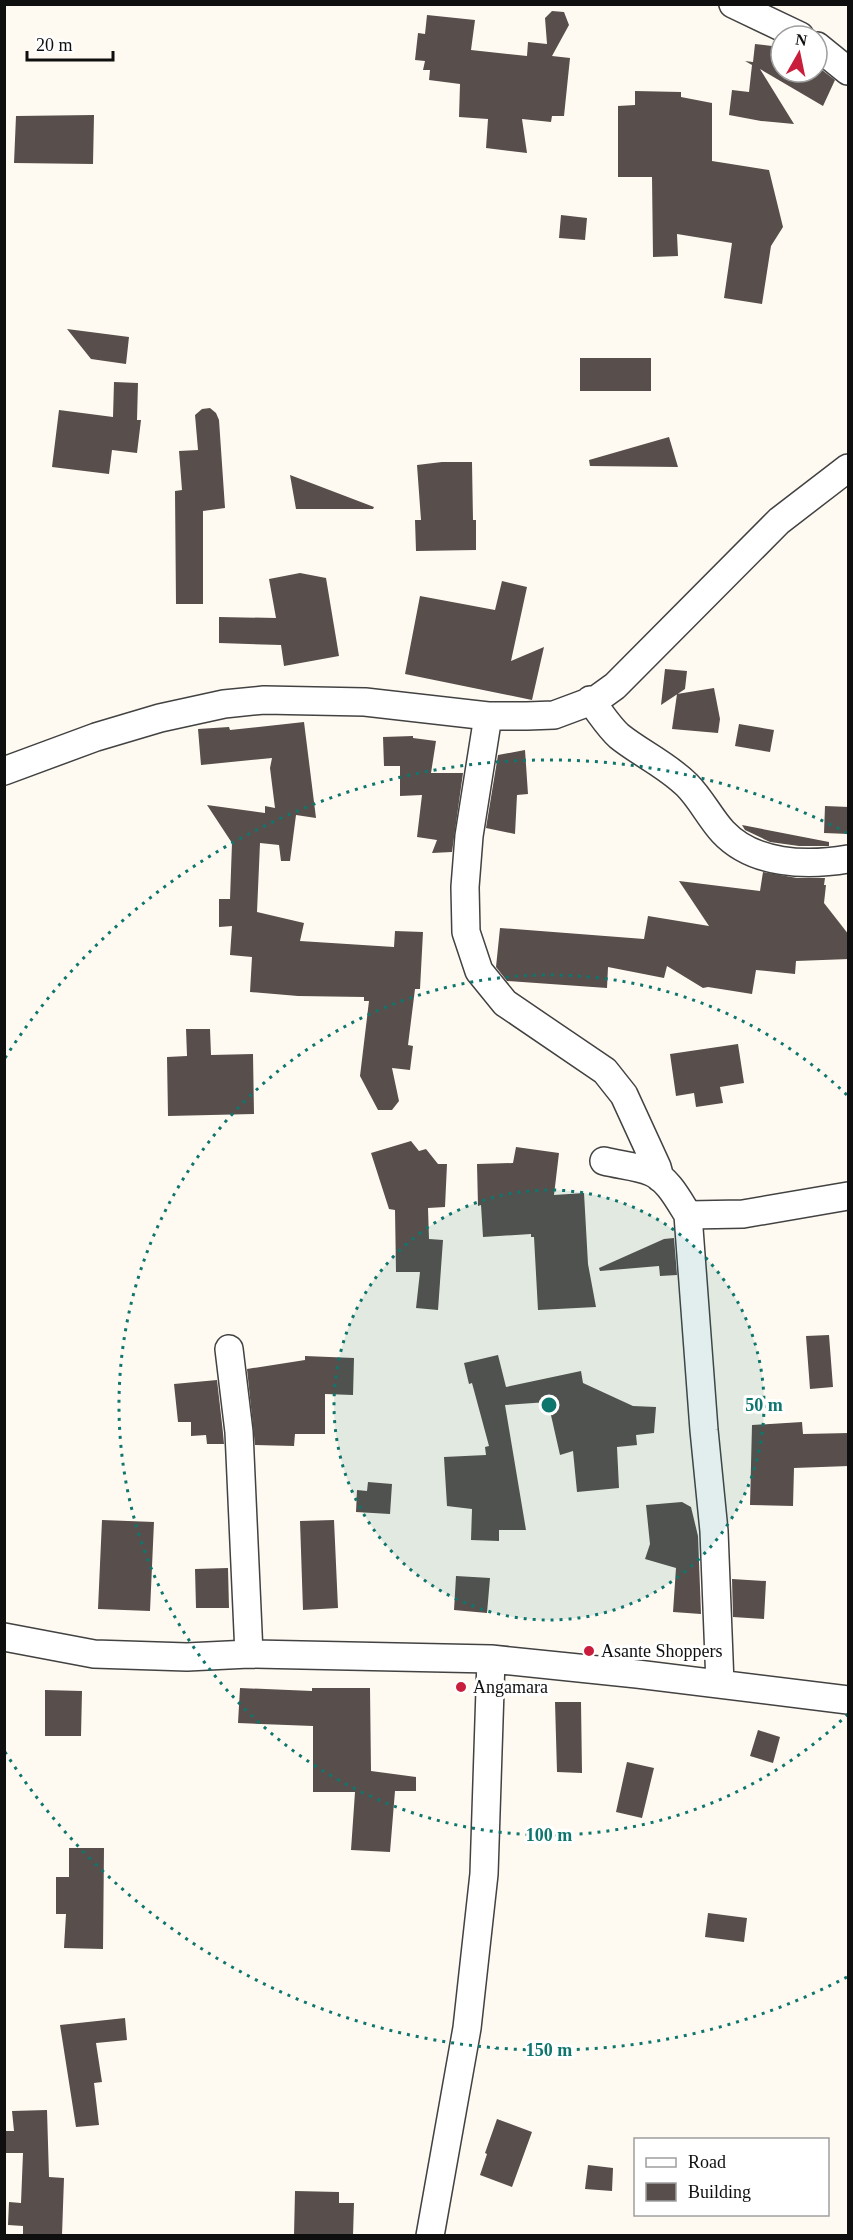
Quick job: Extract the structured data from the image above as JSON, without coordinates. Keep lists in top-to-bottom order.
{
  "places": ["Asante Shoppers", "Angamara"],
  "legend": ["Road", "Building"],
  "scale_bar": "20 m",
  "north": "top",
  "rings": ["50 m", "100 m", "150 m"]
}
